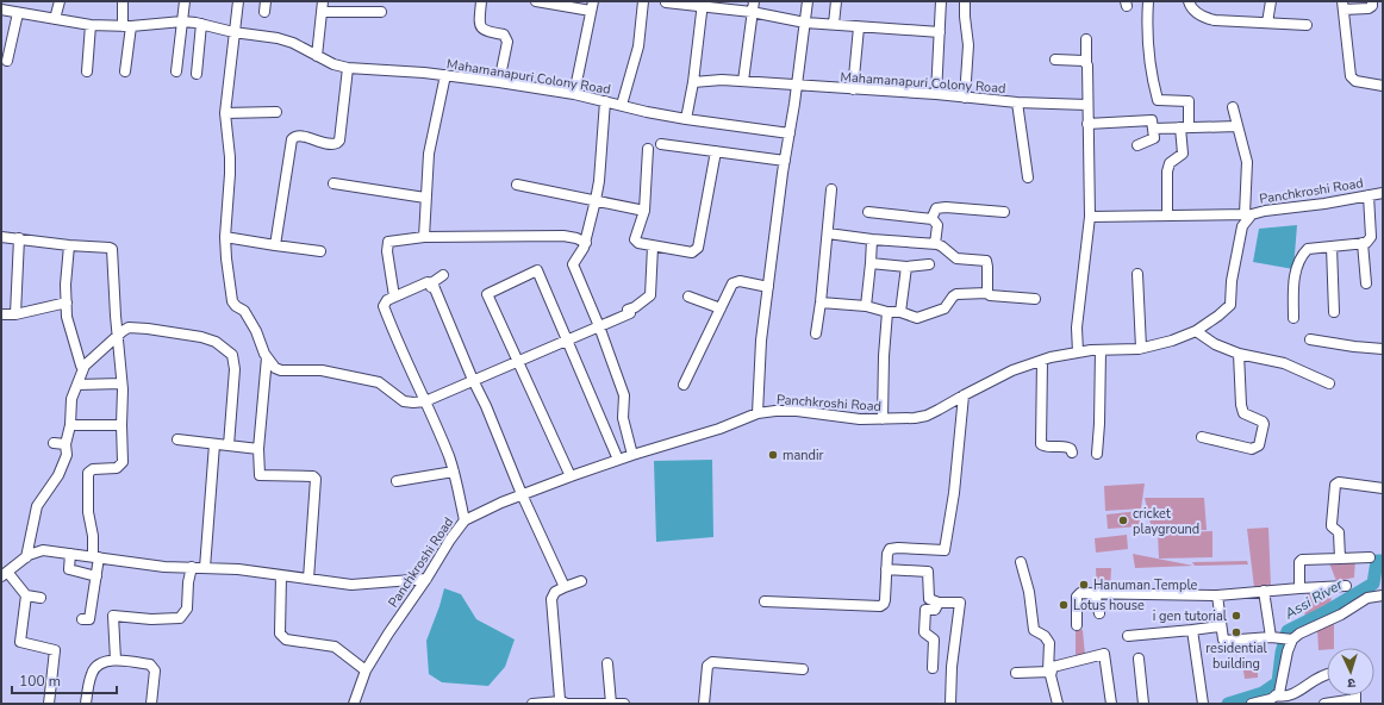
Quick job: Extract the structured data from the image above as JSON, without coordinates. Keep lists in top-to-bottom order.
{
  "streets": {
    "street": ["Mahamanapuri Colony Road", "Panchkroshi Road"]
  },
  "water": ["Assi River"],
  "places": [
    "mandir",
    "cricket playground",
    "Hanuman Temple",
    "Lotus house",
    "i gen tutorial",
    "residential building"
  ],
  "scale_bar": "100 m",
  "north": "bottom"
}
